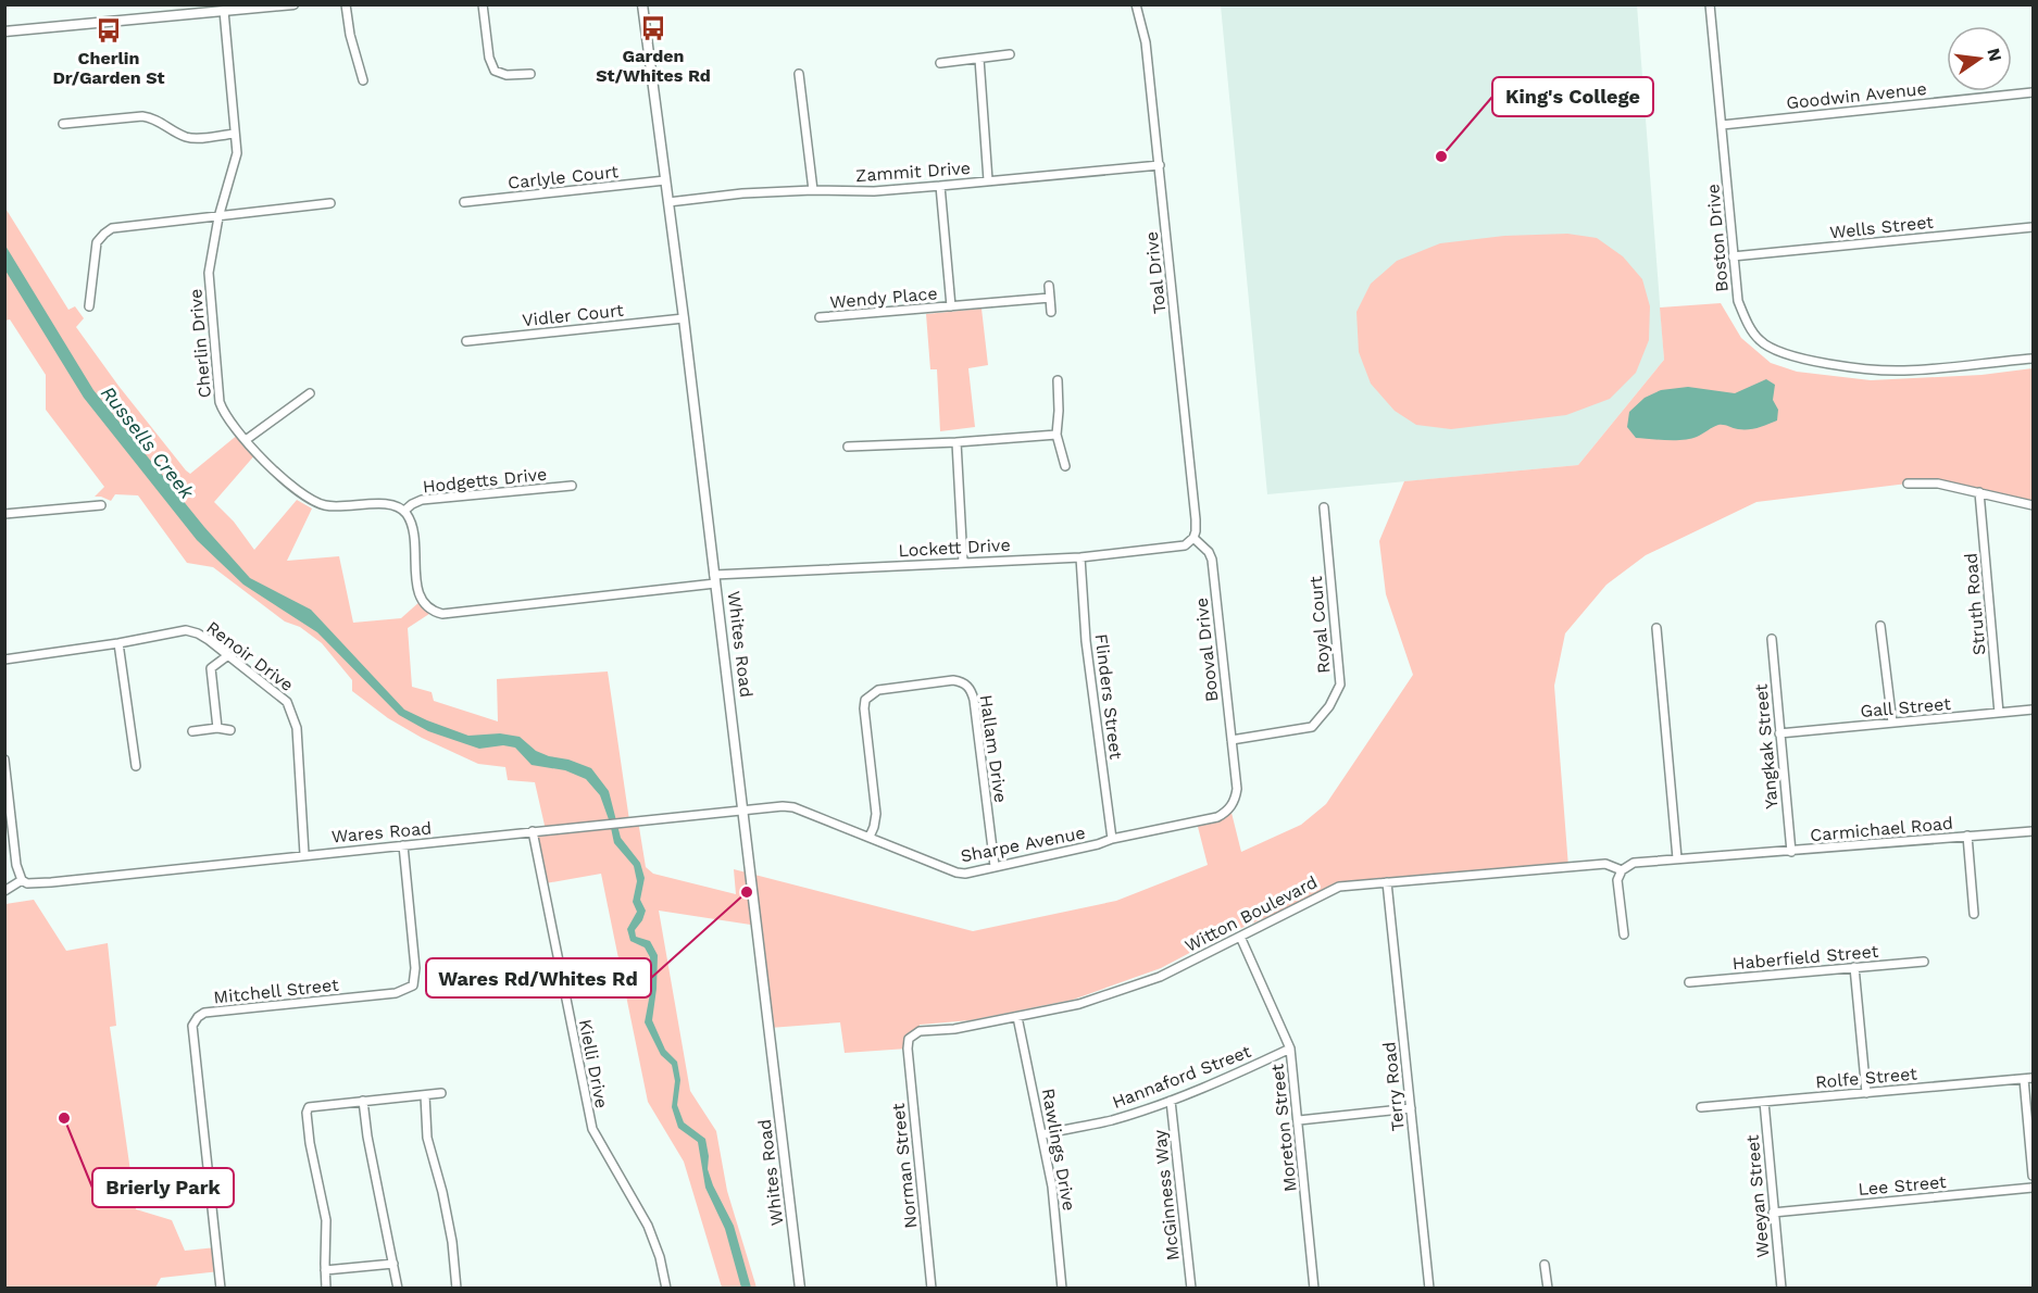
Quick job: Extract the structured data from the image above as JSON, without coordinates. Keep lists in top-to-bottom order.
{
  "streets": {
    "street": [
      "Goodwin Avenue",
      "Zammit Drive",
      "Carlyle Court",
      "Wells Street",
      "Boston Drive",
      "Toal Drive",
      "Wendy Place",
      "Vidler Court",
      "Cherlin Drive",
      "Hodgetts Drive",
      "Lockett Drive",
      "Struth Road",
      "Royal Court",
      "Whites Road",
      "Booval Drive",
      "Renoir Drive",
      "Flinders Street",
      "Gall Street",
      "Yangkak Street",
      "Hallam Drive",
      "Carmichael Road",
      "Wares Road",
      "Sharpe Avenue",
      "Witton Boulevard",
      "Haberfield Street",
      "Mitchell Street",
      "Kielli Drive",
      "Hannaford Street",
      "Rolfe Street",
      "Terry Road",
      "Moreton Street",
      "Rawlings Drive",
      "Norman Street",
      "Lee Street",
      "McGinness Way",
      "Weeyan Street"
    ]
  },
  "crossings": [
    ["Goodwin Avenue", "Boston Drive"],
    ["Zammit Drive", "Toal Drive"],
    ["Zammit Drive", "Wendy Place"],
    ["Zammit Drive", "Whites Road"],
    ["Carlyle Court", "Whites Road"],
    ["Wells Street", "Boston Drive"],
    ["Toal Drive", "Lockett Drive"],
    ["Toal Drive", "Booval Drive"],
    ["Vidler Court", "Whites Road"],
    ["Cherlin Drive", "Hodgetts Drive"],
    ["Lockett Drive", "Whites Road"],
    ["Lockett Drive", "Booval Drive"],
    ["Lockett Drive", "Flinders Street"],
    ["Struth Road", "Gall Street"],
    ["Royal Court", "Booval Drive"],
    ["Whites Road", "Wares Road"],
    ["Whites Road", "Sharpe Avenue"],
    ["Booval Drive", "Sharpe Avenue"],
    ["Renoir Drive", "Wares Road"],
    ["Flinders Street", "Sharpe Avenue"],
    ["Gall Street", "Yangkak Street"],
    ["Yangkak Street", "Carmichael Road"],
    ["Hallam Drive", "Sharpe Avenue"],
    ["Carmichael Road", "Witton Boulevard"],
    ["Wares Road", "Sharpe Avenue"],
    ["Wares Road", "Mitchell Street"],
    ["Wares Road", "Kielli Drive"],
    ["Witton Boulevard", "Terry Road"],
    ["Witton Boulevard", "Moreton Street"],
    ["Witton Boulevard", "Rawlings Drive"],
    ["Witton Boulevard", "Norman Street"],
    ["Hannaford Street", "Moreton Street"],
    ["Hannaford Street", "Rawlings Drive"],
    ["Hannaford Street", "McGinness Way"],
    ["Rolfe Street", "Weeyan Street"],
    ["Lee Street", "Weeyan Street"]
  ],
  "water": ["Russells Creek"],
  "places": {
    "bus stop": ["Garden St/Whites Rd", "Cherlin Dr/Garden St"],
    "other": ["King's College", "Wares Rd/Whites Rd", "Brierly Park"]
  },
  "north": "right"
}
